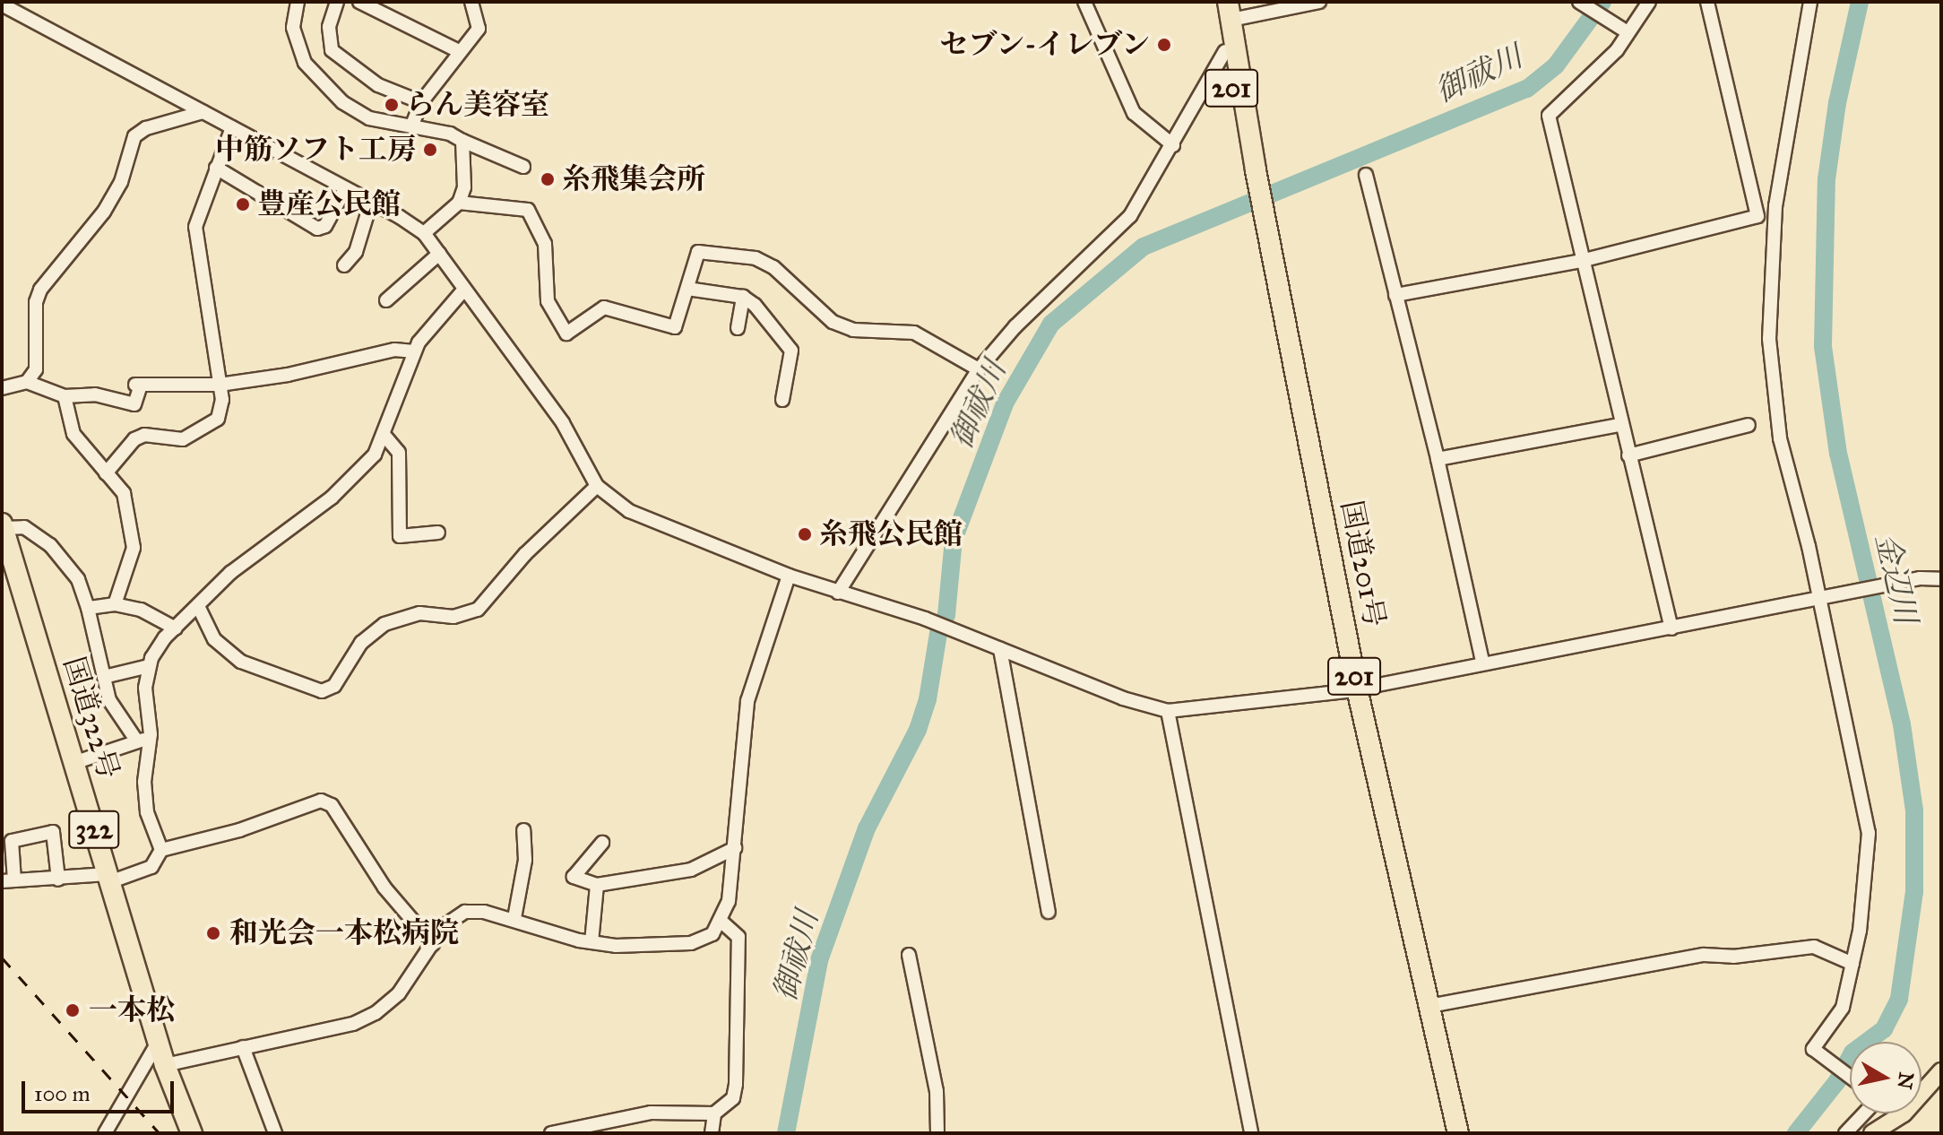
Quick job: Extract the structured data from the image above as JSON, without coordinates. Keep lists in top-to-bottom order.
{
  "streets": {
    "highway": [
      "201",
      "国道201号",
      "国道322号",
      "322"
    ]
  },
  "water": ["御祓川", "金辺川"],
  "places": [
    "セブン-イレブン",
    "らん美容室",
    "中筋ソフト工房",
    "糸飛集会所",
    "豊産公民館",
    "糸飛公民館",
    "和光会一本松病院",
    "一本松"
  ],
  "scale_bar": "100 m",
  "north": "right"
}
